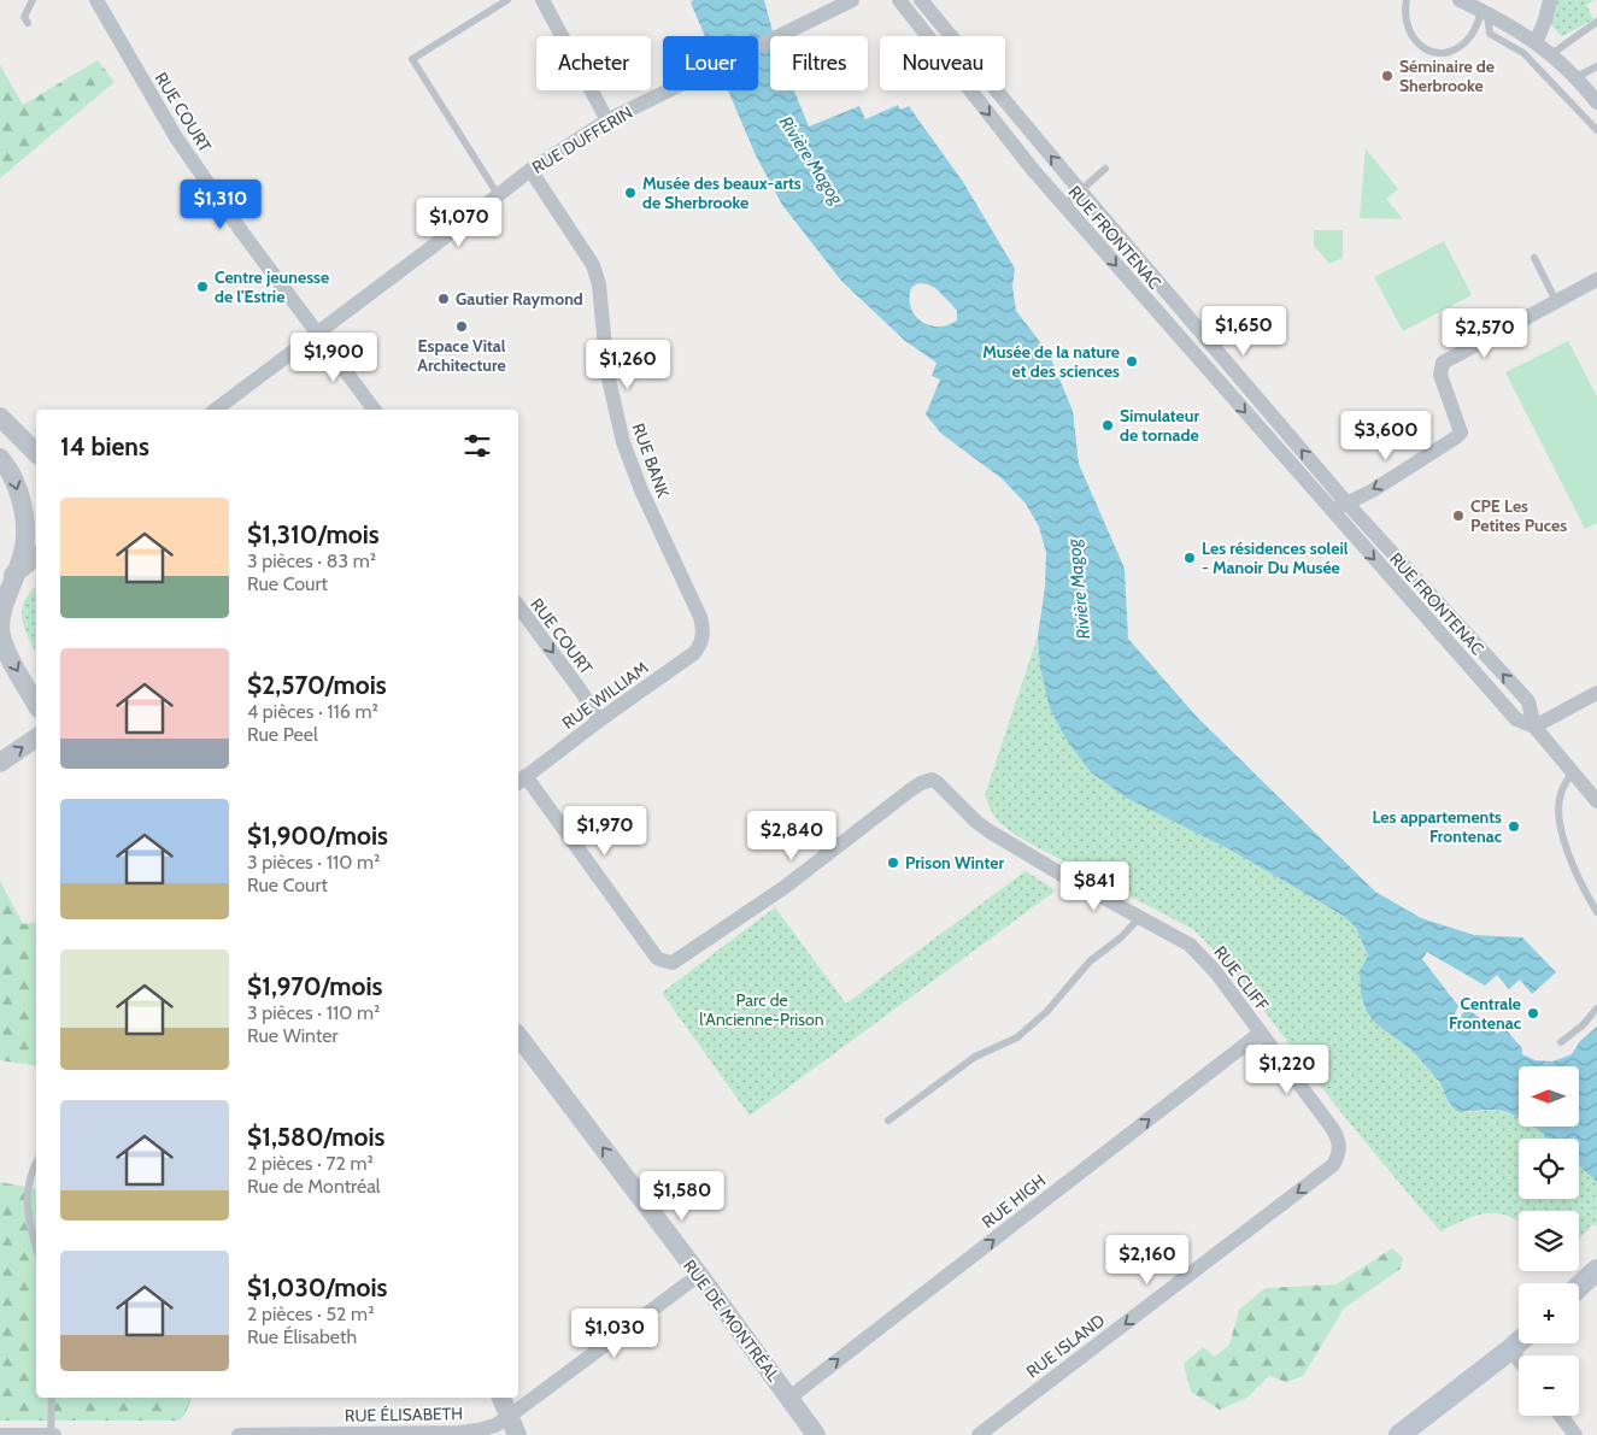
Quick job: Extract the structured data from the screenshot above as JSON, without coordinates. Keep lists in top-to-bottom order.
{
  "streets": {
    "street": [
      "RUE COURT",
      "RUE DUFFERIN",
      "RUE FRONTENAC",
      "RUE BANK",
      "RUE WILLIAM",
      "RUE CLIFF",
      "RUE HIGH",
      "RUE DE MONTRÉAL",
      "RUE ISLAND",
      "RUE ÉLISABETH"
    ]
  },
  "crossings": [
    ["RUE COURT", "RUE DUFFERIN"],
    ["RUE COURT", "RUE WILLIAM"],
    ["RUE DUFFERIN", "RUE BANK"],
    ["RUE BANK", "RUE WILLIAM"],
    ["RUE WILLIAM", "RUE CLIFF"],
    ["RUE CLIFF", "RUE HIGH"],
    ["RUE CLIFF", "RUE ISLAND"],
    ["RUE HIGH", "RUE DE MONTRÉAL"],
    ["RUE DE MONTRÉAL", "RUE ÉLISABETH"]
  ],
  "one_way": ["RUE HIGH", "RUE DE MONTRÉAL", "RUE ISLAND"],
  "water": ["Rivière Magog"],
  "parks": ["Parc de l'Ancienne-Prison"],
  "places": [
    "Séminaire de Sherbrooke",
    "Musée des beaux-arts de Sherbrooke",
    "Centre jeunesse de l'Estrie",
    "Gautier Raymond",
    "Espace Vital Architecture",
    "Musée de la nature et des sciences",
    "Simulateur de tornade",
    "CPE Les Petites Puces",
    "Les résidences soleil - Manoir Du Musée",
    "Les appartements Frontenac",
    "Prison Winter",
    "Centrale Frontenac"
  ],
  "north": "left",
  "page": {
    "chip": [
      "Acheter",
      "Louer",
      "Filtres",
      "Nouveau"
    ],
    "price": [
      "$1,310",
      "$1,070",
      "$1,650",
      "$2,570",
      "$1,900",
      "$1,260",
      "$3,600",
      "$1,970",
      "$2,840",
      "$841",
      "$1,220",
      "$1,580",
      "$2,160",
      "$1,030"
    ],
    "heading": "14 biens",
    "list": [
      {
        "name": "$1,310/mois",
        "note": "3 pièces · 83 m² · Rue Court"
      },
      {
        "name": "$2,570/mois",
        "note": "4 pièces · 116 m² · Rue Peel"
      },
      {
        "name": "$1,900/mois",
        "note": "3 pièces · 110 m² · Rue Court"
      },
      {
        "name": "$1,970/mois",
        "note": "3 pièces · 110 m² · Rue Winter"
      },
      {
        "name": "$1,580/mois",
        "note": "2 pièces · 72 m² · Rue de Montréal"
      },
      {
        "name": "$1,030/mois",
        "note": "2 pièces · 52 m² · Rue Élisabeth"
      }
    ],
    "map_buttons": ["+", "−"]
  }
}
